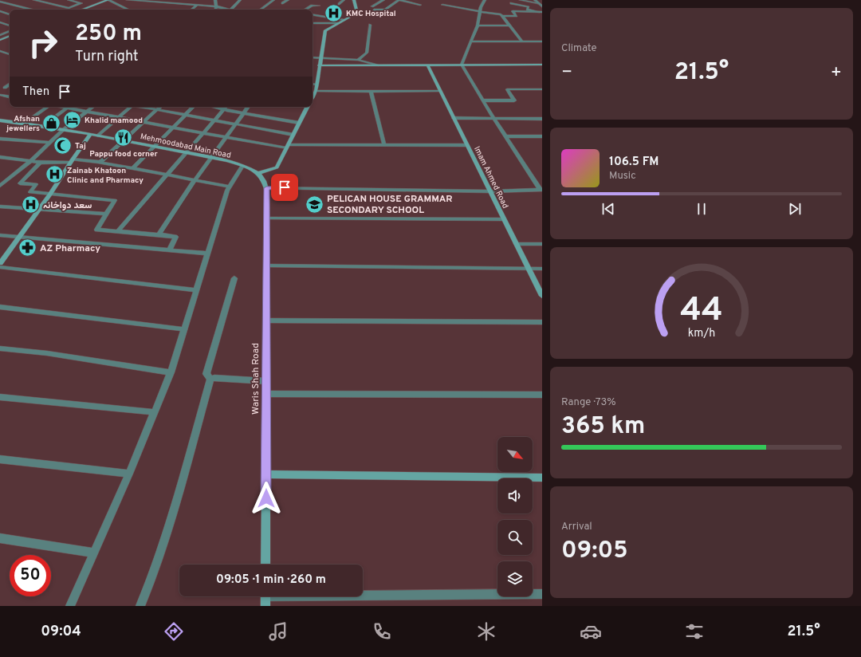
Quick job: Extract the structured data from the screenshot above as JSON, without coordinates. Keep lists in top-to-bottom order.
{
  "streets": {
    "street": ["Mehmoodabad Main Road", "Imam Ahmed Road", "Waris Shah Road"]
  },
  "places": {
    "hospital": ["KMC Hospital", "Zainab Khatoon Clinic and Pharmacy", "سعد دواخانہ"],
    "hotel": ["Khalid mamood"],
    "shop": ["Afshan jewellers"],
    "restaurant": ["Pappu food corner"],
    "mosque": ["Taj"],
    "school or university": ["PELICAN HOUSE GRAMMAR SECONDARY SCHOOL"],
    "pharmacy": ["AZ Pharmacy"]
  },
  "north": "bottom right",
  "page": {
    "tile": [
      "Climate",
      ["Range · 73%", "365 km"],
      ["Arrival", "09:05"]
    ],
    "turn": ["250 m", "Turn right"],
    "heat": ["−", "21.5°", "+"],
    "then": "Then",
    "song": ["106.5 FM", "Music"],
    "limit": "50",
    "trip": "09:05 · 1 min · 260 m",
    "tabs": ["09:04", "21.5°"],
    "gauge": ["44", "km/h"]
  }
}
